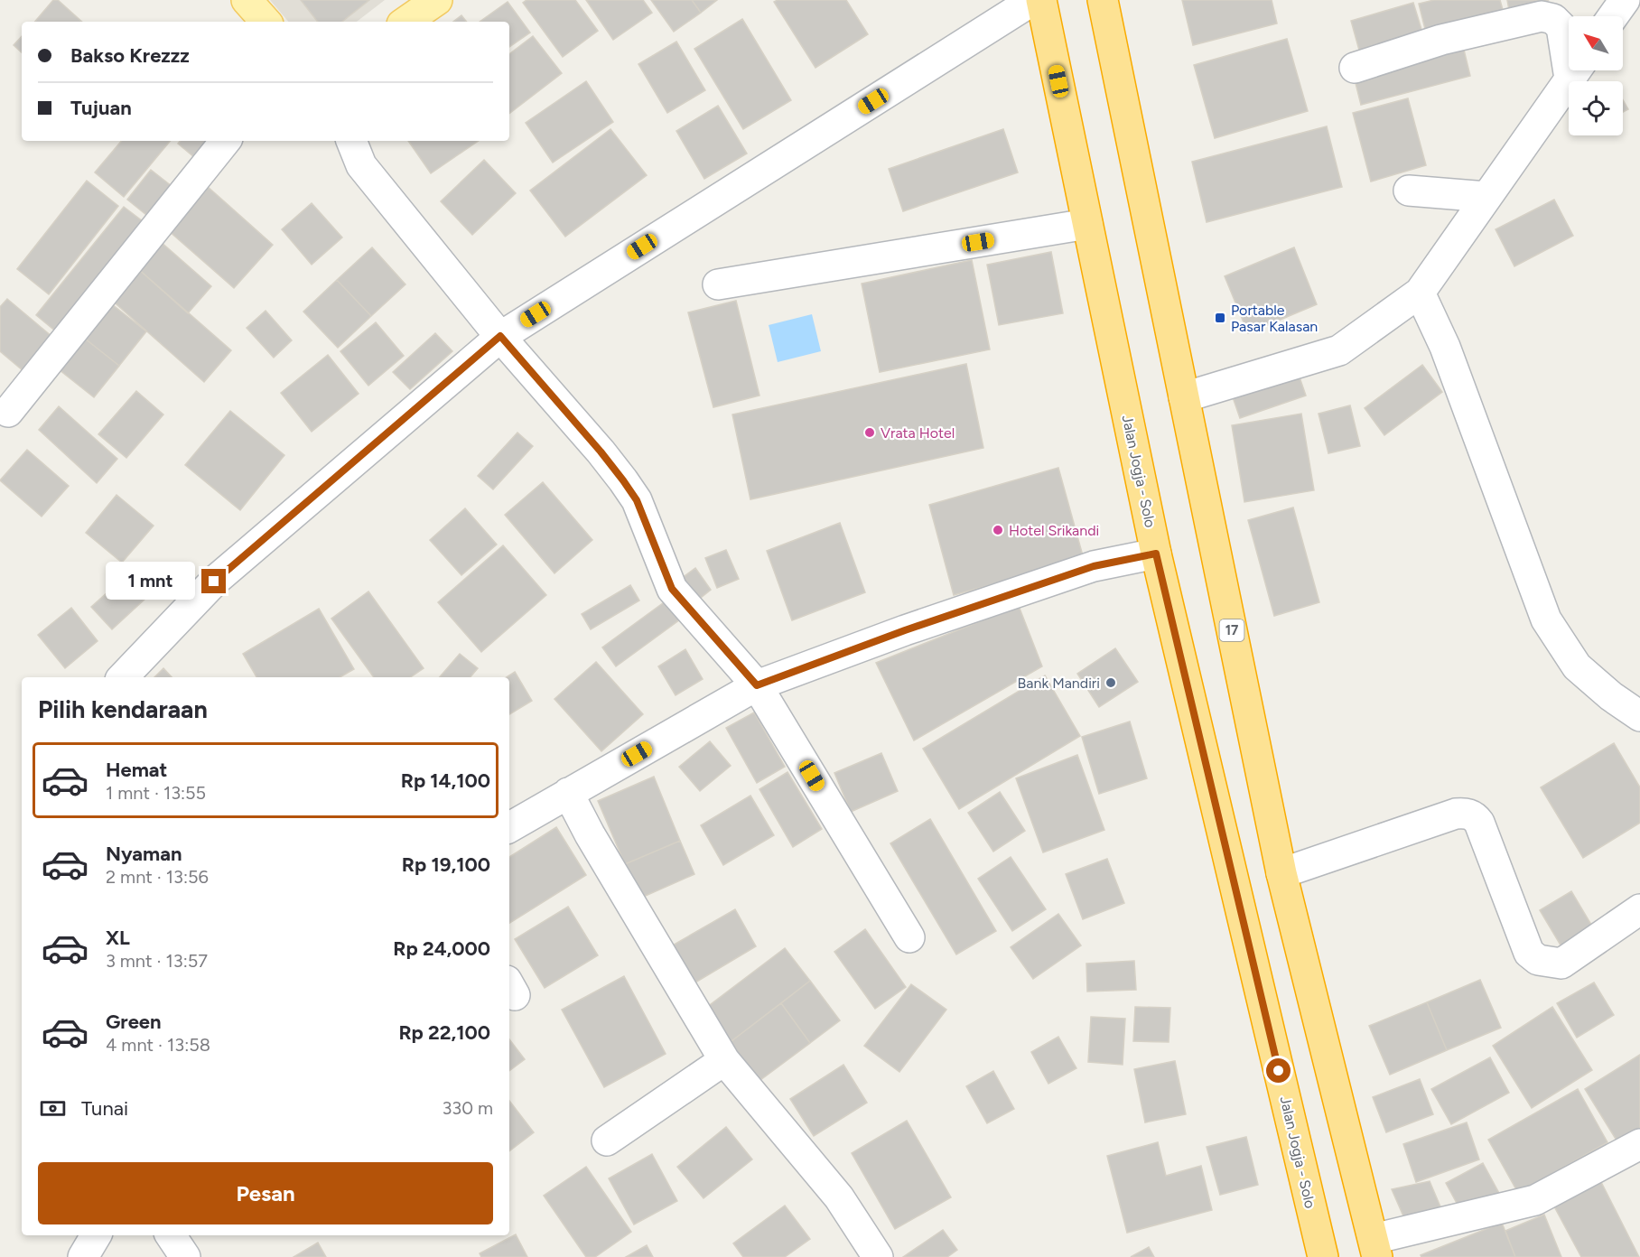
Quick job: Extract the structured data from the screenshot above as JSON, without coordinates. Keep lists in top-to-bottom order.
{
  "streets": {
    "highway": ["Jalan Jogja - Solo", "17"]
  },
  "places": {
    "transit": ["Portable Pasar Kalasan"],
    "other": ["Vrata Hotel", "Hotel Srikandi", "Bank Mandiri"]
  },
  "north": "top left",
  "page": {
    "banner": ["Bakso Krezzz", "Tujuan"],
    "bubble": "1 mnt",
    "heading": "Pilih kendaraan",
    "list": [
      {
        "name": "Hemat",
        "note": "1 mnt · 13:55",
        "value": "Rp 14,100"
      },
      {
        "name": "Nyaman",
        "note": "2 mnt · 13:56",
        "value": "Rp 19,100"
      },
      {
        "name": "XL",
        "note": "3 mnt · 13:57",
        "value": "Rp 24,000"
      },
      {
        "name": "Green",
        "note": "4 mnt · 13:58",
        "value": "Rp 22,100"
      }
    ],
    "pay": ["Tunai", "330 m"],
    "buttons": "Pesan"
  }
}
